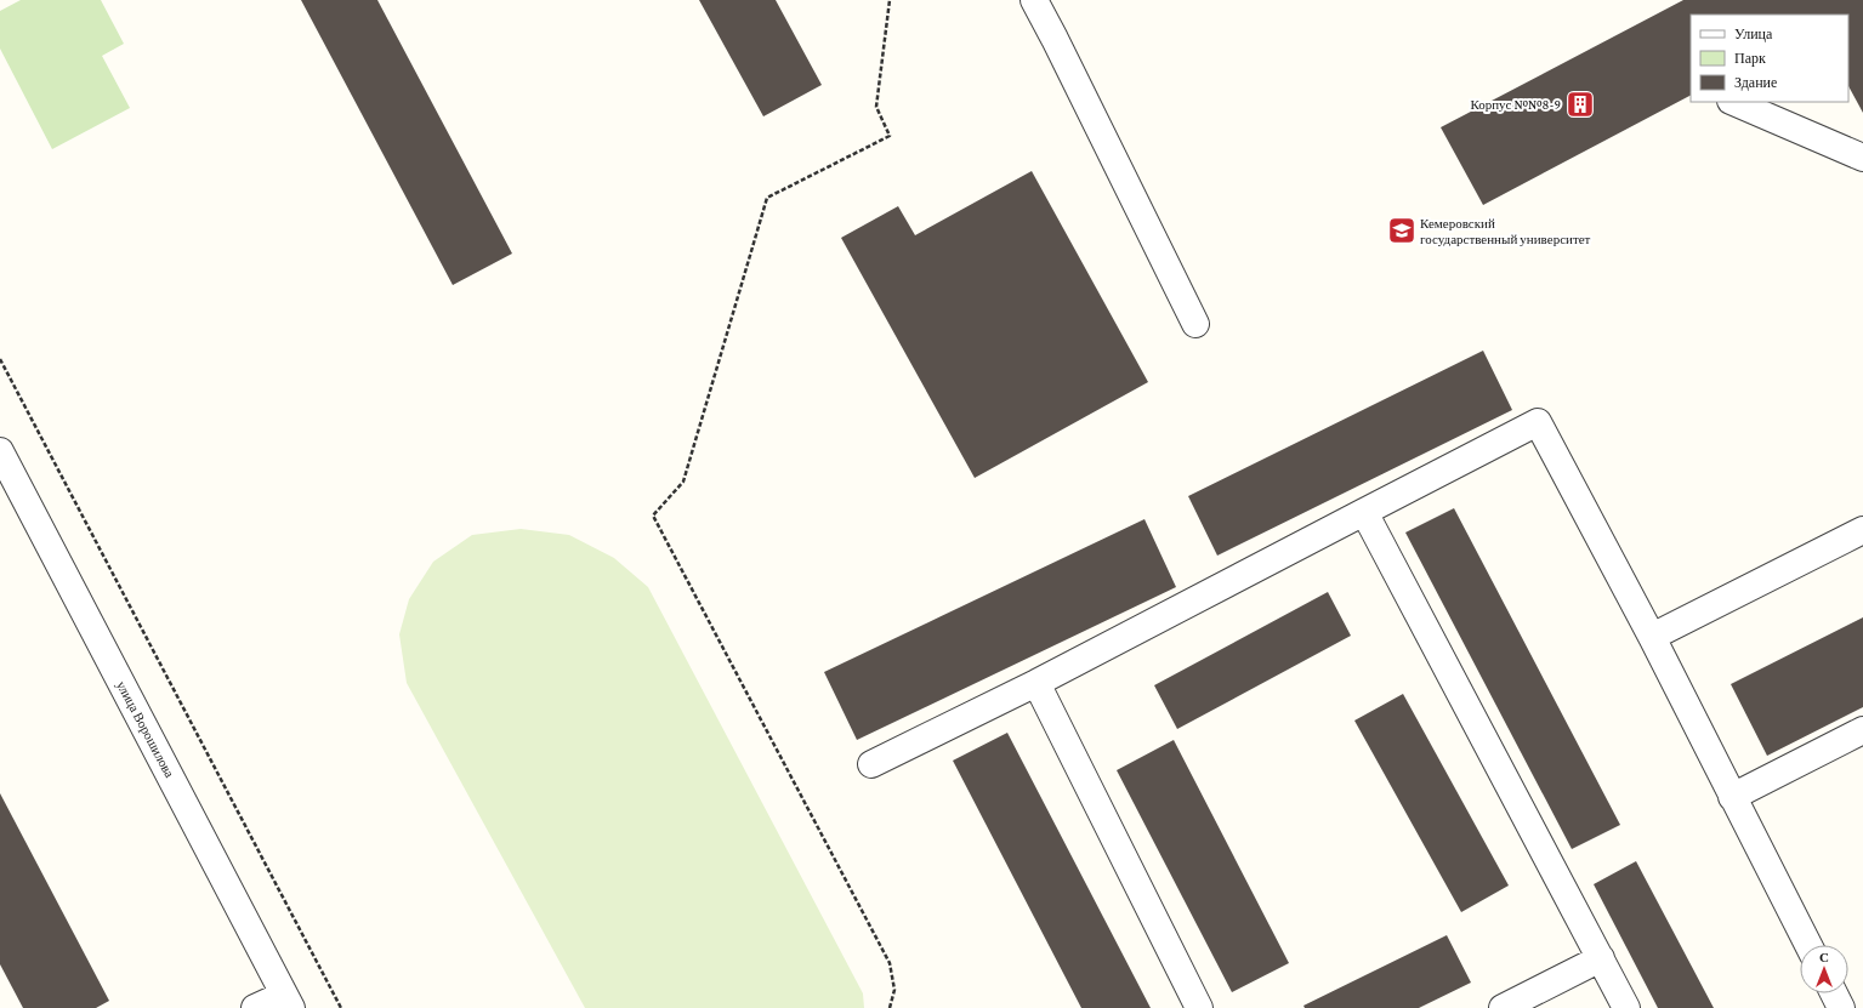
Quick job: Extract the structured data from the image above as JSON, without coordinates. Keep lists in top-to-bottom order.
{
  "streets": {
    "street": ["улица Ворошилова"]
  },
  "places": {
    "building": ["Корпус №№8-9"],
    "school or university": ["Кемеровский государственный университет"]
  },
  "legend": ["Улица", "Парк", "Здание"],
  "north": "top"
}
